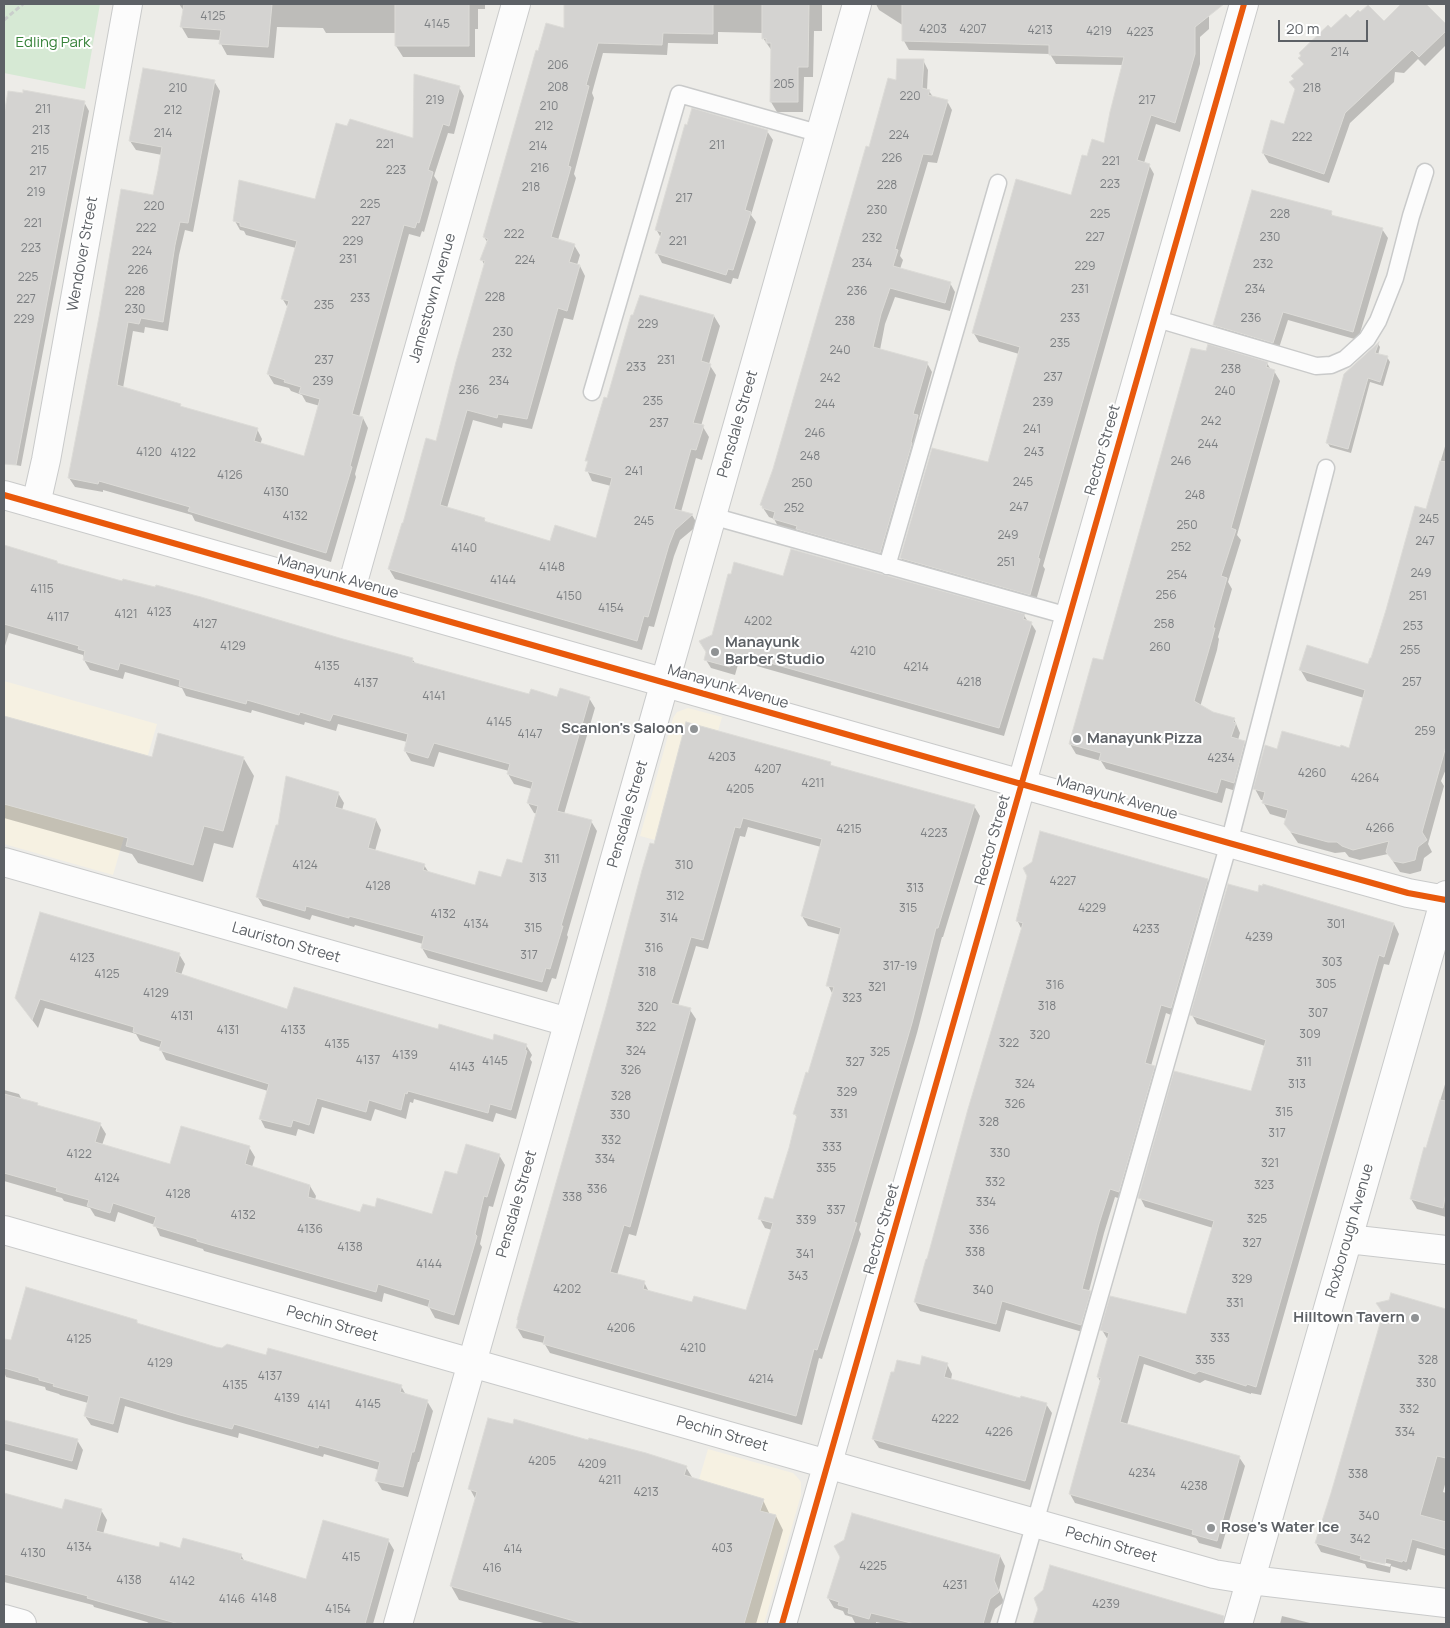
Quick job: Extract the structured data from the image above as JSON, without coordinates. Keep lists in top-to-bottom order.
{
  "streets": {
    "street": [
      "Wendover Street",
      "Jamestown Avenue",
      "Pensdale Street",
      "Rector Street",
      "Manayunk Avenue",
      "Lauriston Street",
      "Roxborough Avenue",
      "Pechin Street"
    ]
  },
  "crossings": [
    ["Wendover Street", "Manayunk Avenue"],
    ["Jamestown Avenue", "Manayunk Avenue"],
    ["Pensdale Street", "Manayunk Avenue"],
    ["Pensdale Street", "Lauriston Street"],
    ["Pensdale Street", "Pechin Street"],
    ["Rector Street", "Manayunk Avenue"],
    ["Rector Street", "Pechin Street"],
    ["Manayunk Avenue", "Roxborough Avenue"],
    ["Roxborough Avenue", "Pechin Street"]
  ],
  "parks": ["Edling Park"],
  "places": [
    "Manayunk Barber Studio",
    "Scanlon's Saloon",
    "Manayunk Pizza",
    "Hilltown Tavern",
    "Rose's Water Ice"
  ],
  "house_numbers": [
    "4125",
    "4145",
    "4203",
    "4207",
    "4213",
    "4219",
    "4223",
    "214",
    "206",
    "205",
    "208",
    "210",
    "218",
    "220",
    "219",
    "217",
    "210",
    "211",
    "212",
    "212",
    "213",
    "214",
    "224",
    "222",
    "221",
    "211",
    "214",
    "215",
    "226",
    "221",
    "216",
    "223",
    "217",
    "223",
    "228",
    "218",
    "219",
    "217",
    "225",
    "220",
    "230",
    "225",
    "228",
    "227",
    "221",
    "222",
    "222",
    "227",
    "230",
    "232",
    "229",
    "221",
    "223",
    "224",
    "231",
    "224",
    "234",
    "232",
    "229",
    "226",
    "225",
    "231",
    "234",
    "228",
    "236",
    "228",
    "233",
    "227",
    "235",
    "230",
    "233",
    "236",
    "229",
    "238",
    "229",
    "230",
    "235",
    "240",
    "232",
    "237",
    "231",
    "233",
    "238",
    "237",
    "242",
    "239",
    "234",
    "236",
    "240",
    "235",
    "239",
    "244",
    "242",
    "237",
    "241",
    "246",
    "244",
    "4120",
    "243",
    "4122",
    "248",
    "246",
    "241",
    "4126",
    "245",
    "250",
    "4130",
    "248",
    "247",
    "252",
    "4132",
    "245",
    "245",
    "250",
    "249",
    "247",
    "252",
    "4140",
    "251",
    "4148",
    "249",
    "254",
    "4144",
    "4115",
    "256",
    "4150",
    "251",
    "4154",
    "4123",
    "4121",
    "4117",
    "4202",
    "4127",
    "258",
    "253",
    "4129",
    "260",
    "255",
    "4210",
    "4135",
    "4214",
    "4218",
    "257",
    "4137",
    "4141",
    "4145",
    "259",
    "4147",
    "4203",
    "4234",
    "4207",
    "4260",
    "4264",
    "4211",
    "4205",
    "4266",
    "4215",
    "4223",
    "311",
    "4124",
    "310",
    "313",
    "4227",
    "4128",
    "313",
    "312",
    "315",
    "4229",
    "4132",
    "314",
    "4134",
    "301",
    "315",
    "4233",
    "4239",
    "316",
    "317",
    "4123",
    "303",
    "317-19",
    "318",
    "4125",
    "305",
    "316",
    "321",
    "4129",
    "323",
    "318",
    "320",
    "307",
    "4131",
    "322",
    "4131",
    "4133",
    "309",
    "320",
    "322",
    "4135",
    "324",
    "325",
    "4139",
    "4137",
    "4145",
    "327",
    "311",
    "4143",
    "326",
    "324",
    "313",
    "329",
    "328",
    "326",
    "315",
    "331",
    "330",
    "328",
    "317",
    "332",
    "333",
    "330",
    "4122",
    "334",
    "321",
    "335",
    "4124",
    "332",
    "323",
    "336",
    "4128",
    "338",
    "334",
    "337",
    "4132",
    "325",
    "339",
    "4136",
    "336",
    "327",
    "4138",
    "338",
    "341",
    "4144",
    "343",
    "329",
    "4202",
    "340",
    "331",
    "4206",
    "333",
    "4125",
    "4210",
    "335",
    "328",
    "4129",
    "4137",
    "4214",
    "330",
    "4135",
    "4139",
    "4145",
    "4141",
    "332",
    "4222",
    "4226",
    "334",
    "4205",
    "4209",
    "4234",
    "338",
    "4211",
    "4238",
    "4213",
    "340",
    "342",
    "4134",
    "403",
    "414",
    "4130",
    "415",
    "4225",
    "416",
    "4138",
    "4142",
    "4231",
    "4148",
    "4146",
    "4239",
    "4154"
  ],
  "scale_bar": "20 m"
}
